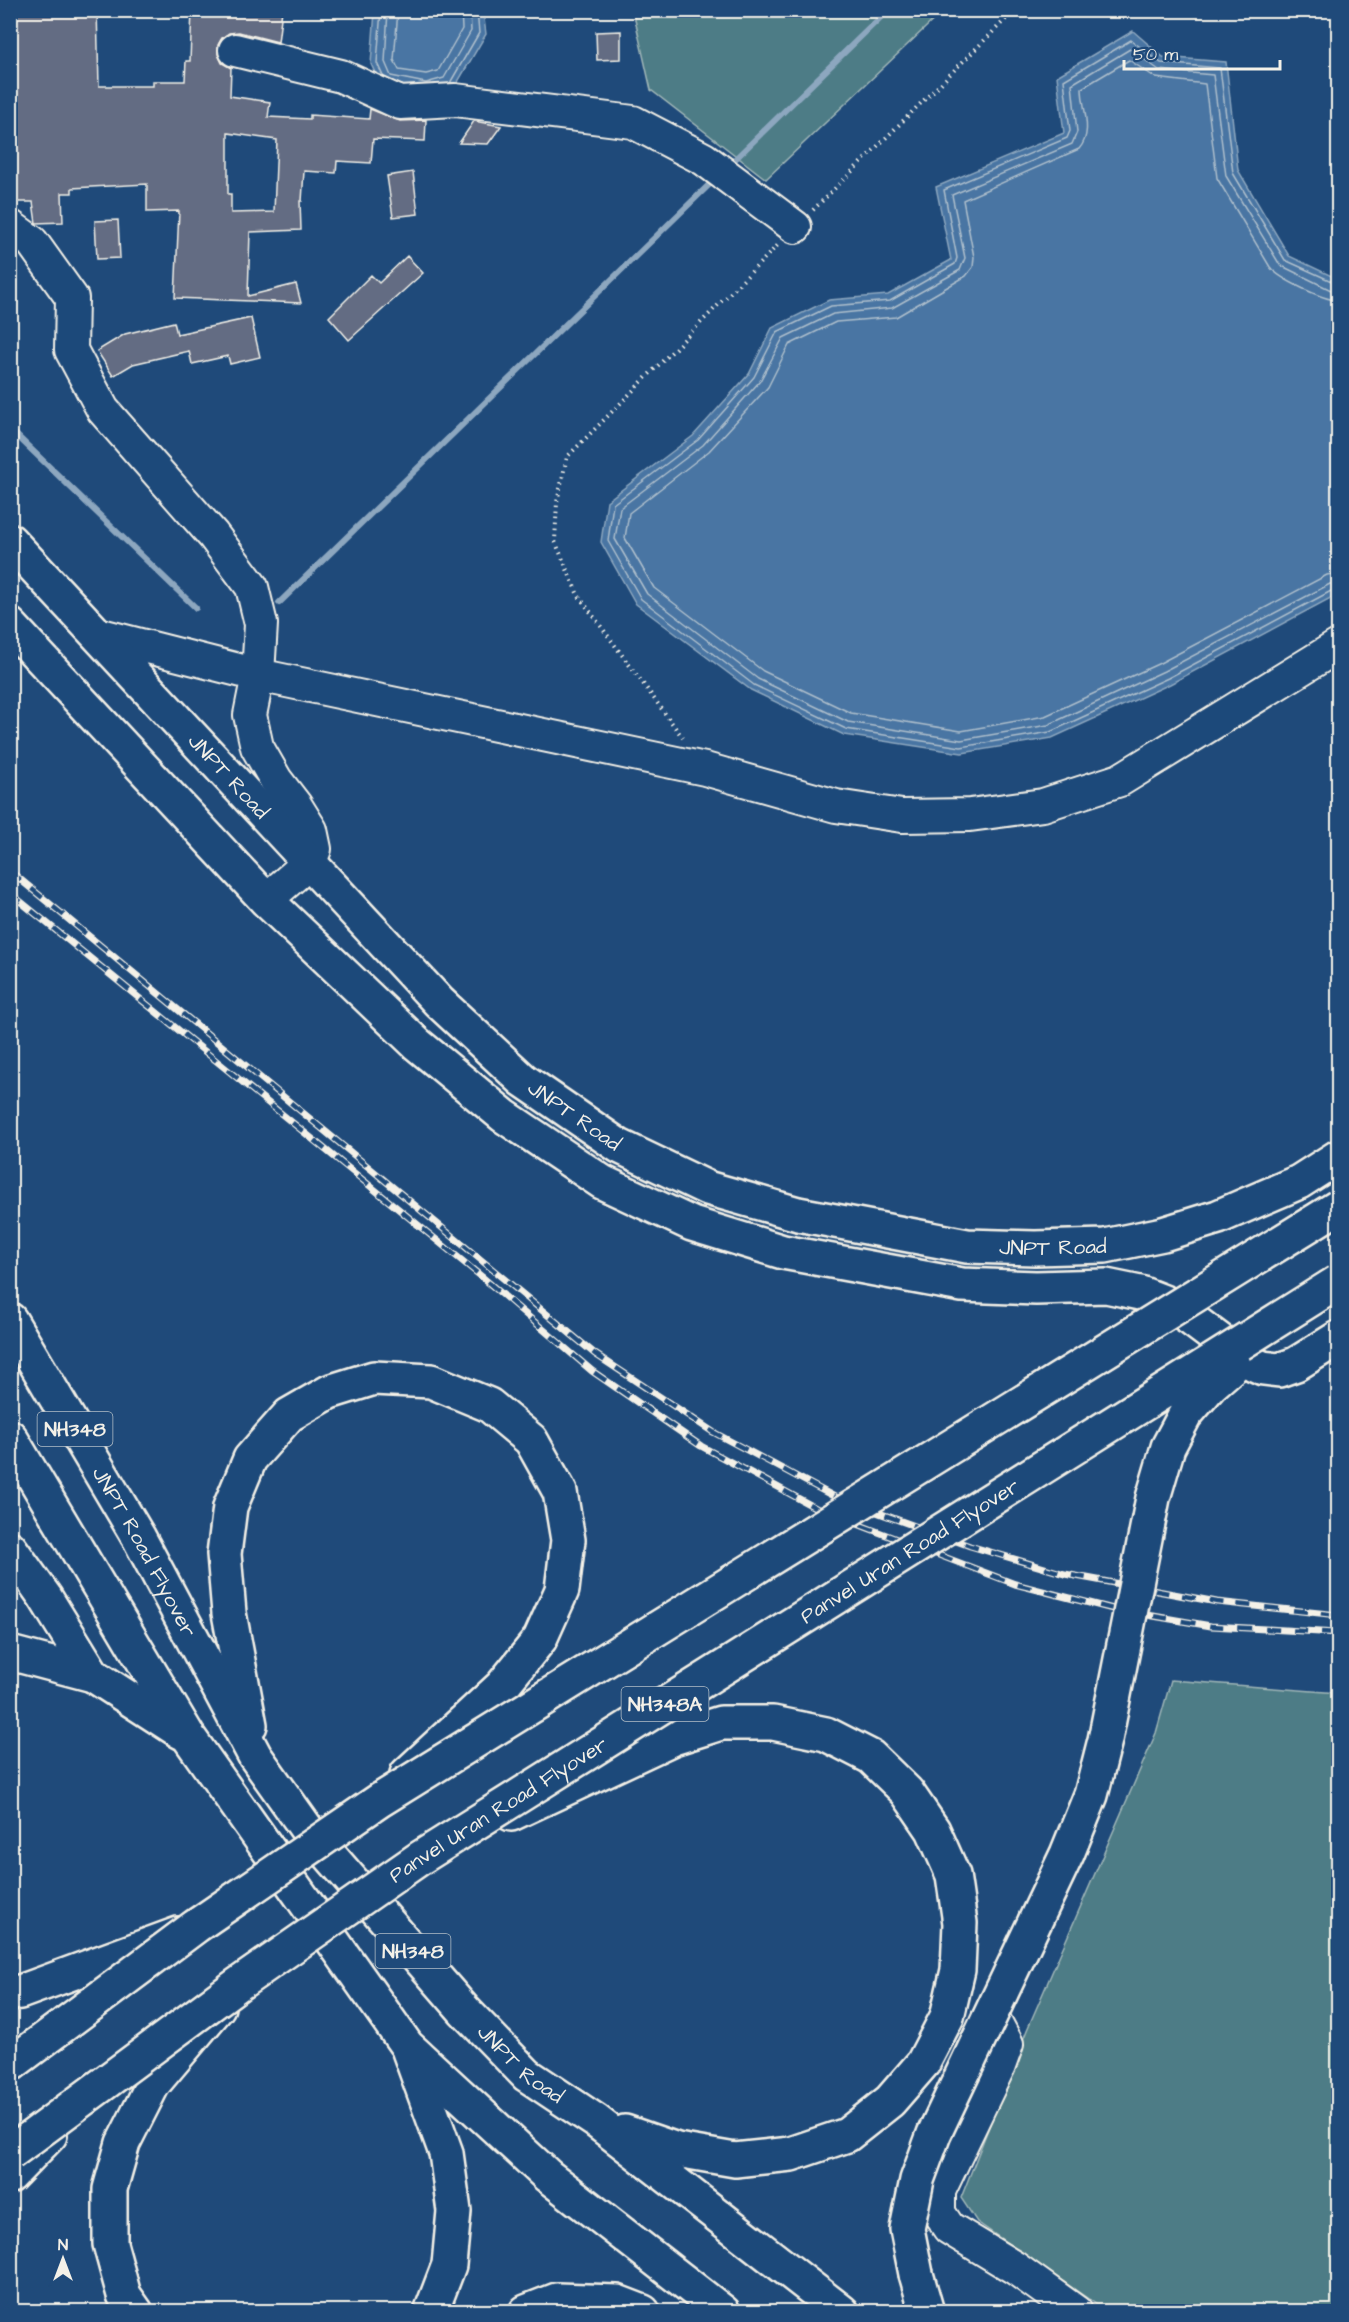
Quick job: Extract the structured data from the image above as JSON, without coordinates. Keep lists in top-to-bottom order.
{
  "streets": {
    "main road": [
      "JNPT Road",
      "NH348",
      "Panvel Uran Road Flyover",
      "JNPT Road Flyover",
      "NH348A"
    ]
  },
  "crossings": [
    ["JNPT Road", "JNPT Road Flyover"]
  ],
  "scale_bar": "50 m",
  "north": "top"
}
